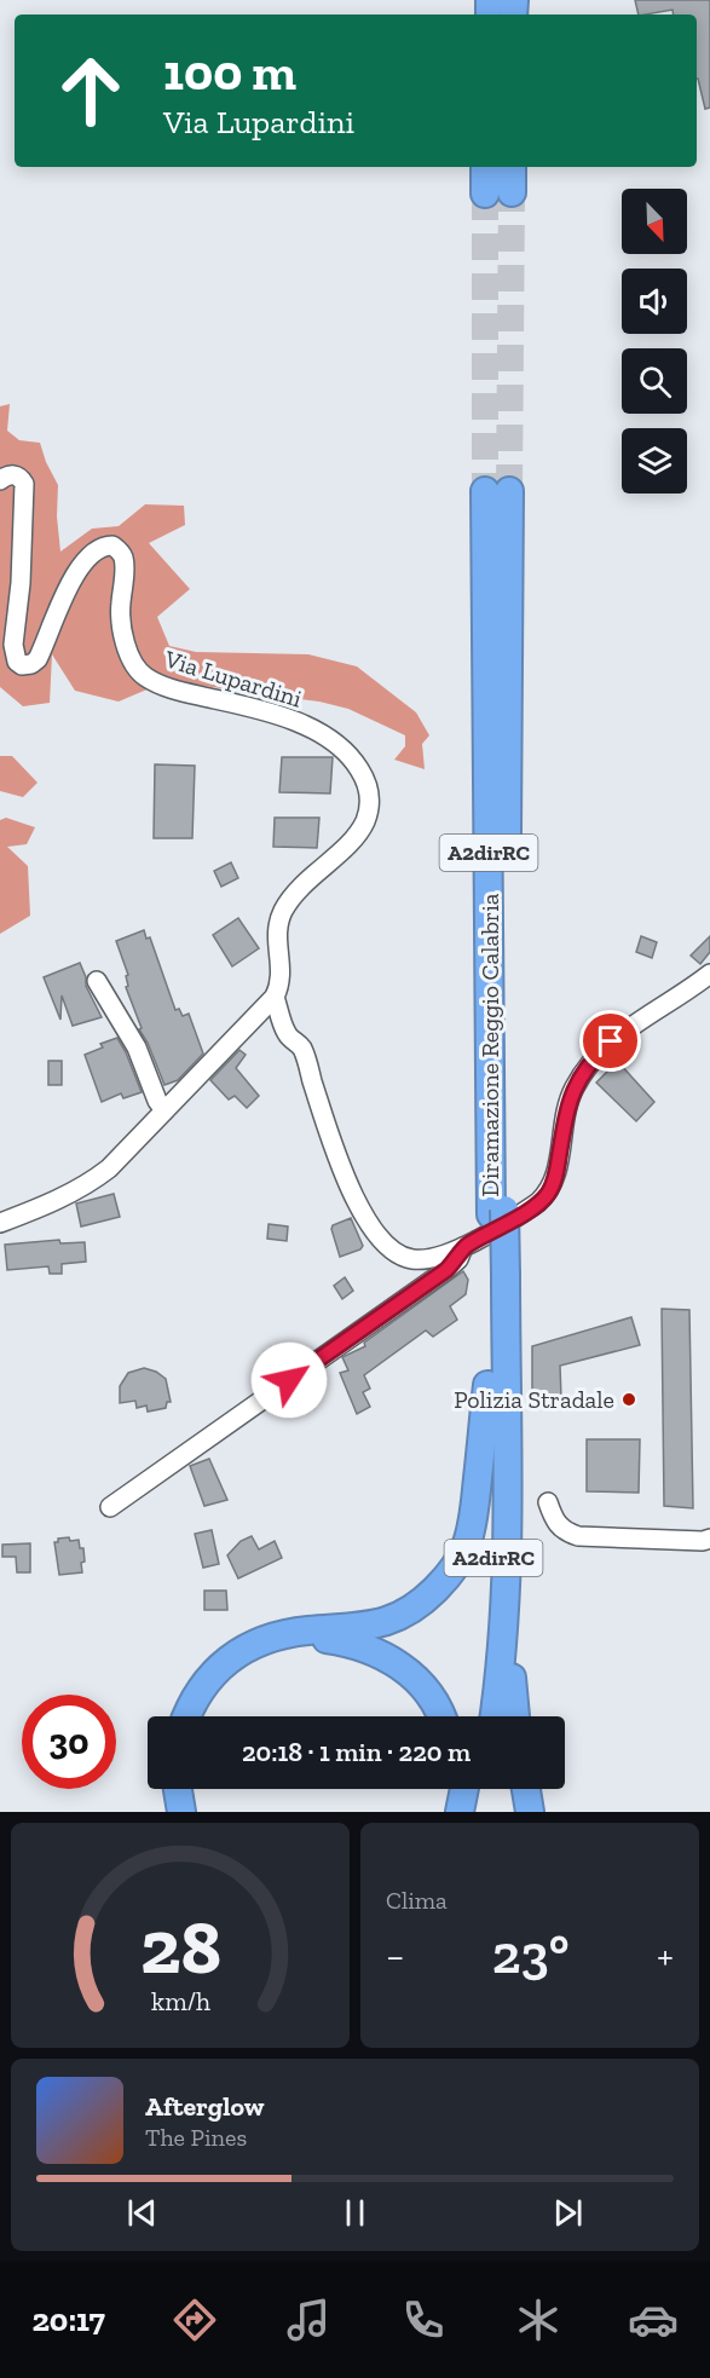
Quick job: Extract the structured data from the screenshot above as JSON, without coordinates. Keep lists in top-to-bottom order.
{
  "streets": {
    "highway": ["A2dirRC", "Diramazione Reggio Calabria"],
    "street": ["Via Lupardini"]
  },
  "places": ["Polizia Stradale"],
  "north": "bottom right",
  "page": {
    "turn": ["100 m", "Via Lupardini"],
    "limit": "30",
    "trip": "20:18 · 1 min · 220 m",
    "tile": "Clima",
    "heat": ["−", "23°", "+"],
    "song": ["Afterglow", "The Pines"],
    "tabs": "20:17",
    "gauge": ["28", "km/h"]
  }
}
